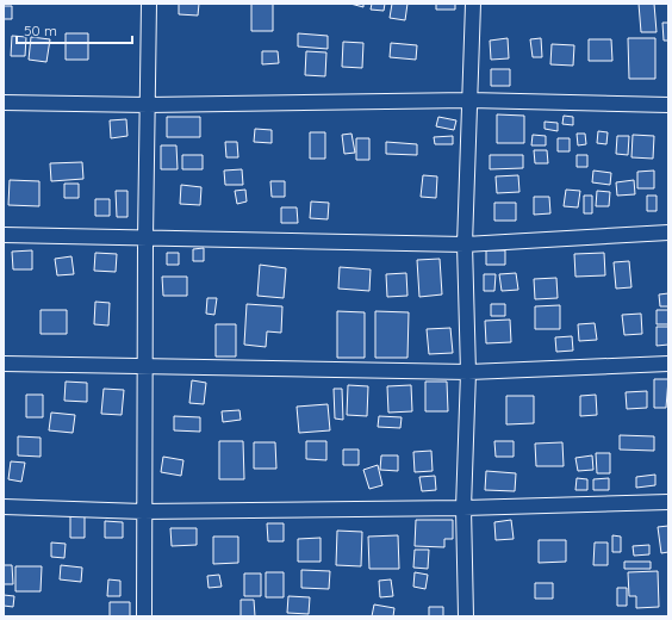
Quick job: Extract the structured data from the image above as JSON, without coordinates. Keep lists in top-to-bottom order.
{
  "scale_bar": "50 m"
}
